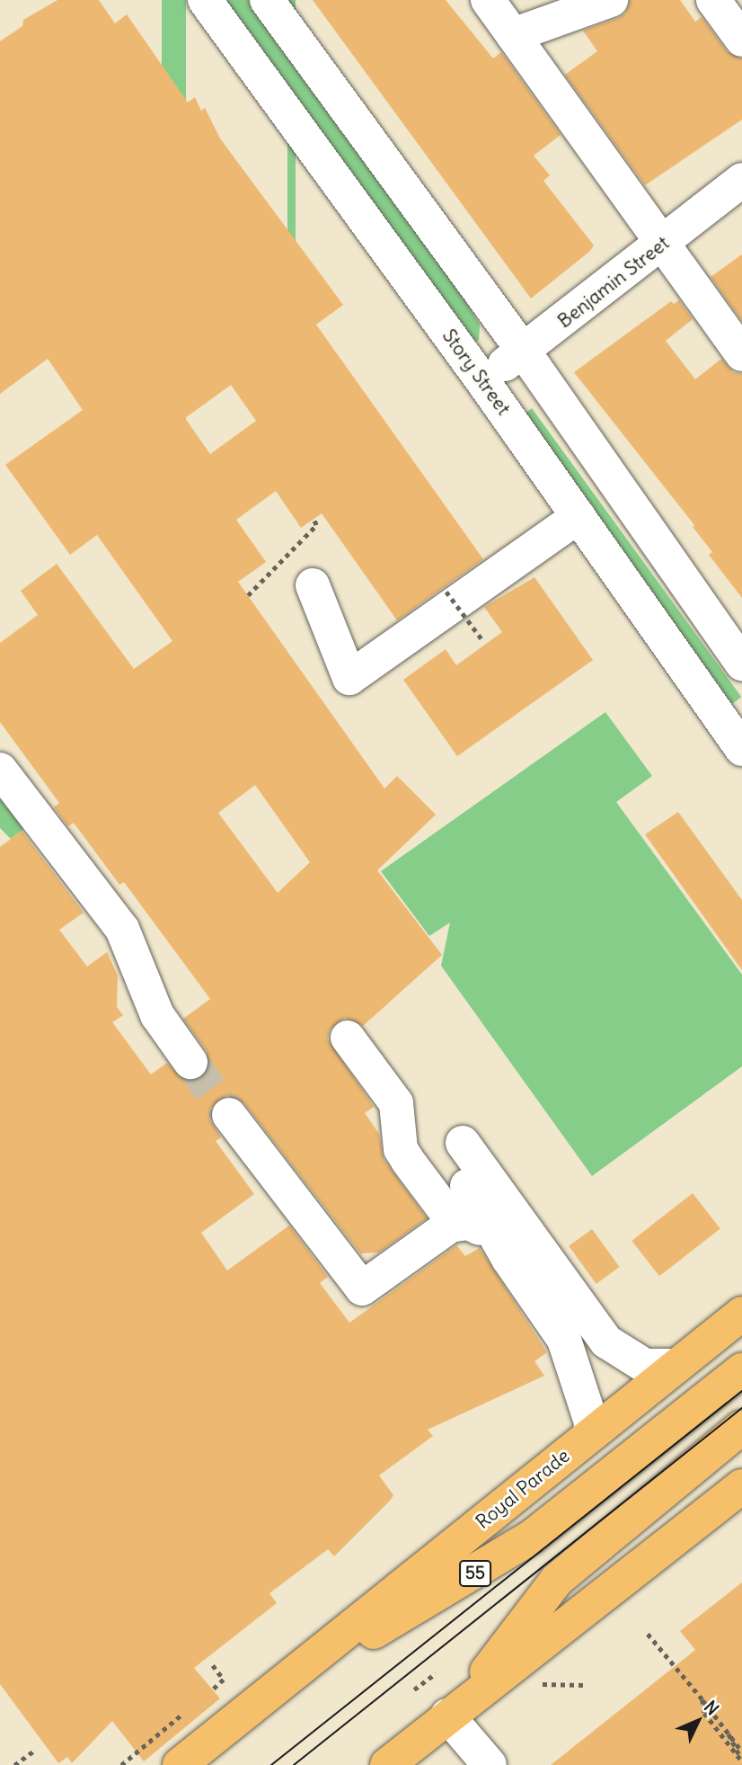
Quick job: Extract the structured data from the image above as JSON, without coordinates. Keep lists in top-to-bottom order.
{
  "streets": {
    "main road": ["Royal Parade", "55"],
    "street": ["Benjamin Street", "Story Street"]
  },
  "crossings": [
    ["Benjamin Street", "Story Street"]
  ],
  "north": "top right"
}
